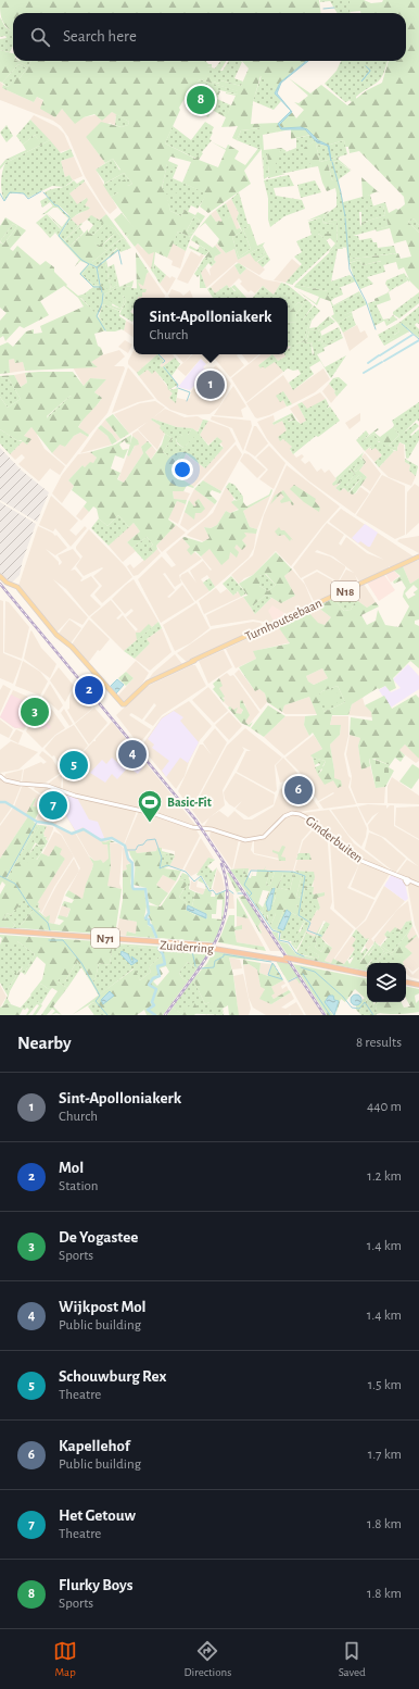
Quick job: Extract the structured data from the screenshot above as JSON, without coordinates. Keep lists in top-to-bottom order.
{
  "streets": {
    "highway": ["N71", "Zuiderring"],
    "main road": ["N18", "Turnhoutsebaan", "Ginderbuiten"]
  },
  "places": {
    "sports": ["Basic-Fit"]
  },
  "page": {
    "search": "Search here",
    "pins": [
      "8",
      "1",
      "2",
      "3",
      "4",
      "5",
      "6",
      "7"
    ],
    "popup": ["Sint-Apolloniakerk", "Church"],
    "heading": ["Nearby", "8 results"],
    "list": [
      {
        "mark": "1",
        "name": "Sint-Apolloniakerk",
        "note": "Church",
        "value": "440 m"
      },
      {
        "mark": "2",
        "name": "Mol",
        "note": "Station",
        "value": "1.2 km"
      },
      {
        "mark": "3",
        "name": "De Yogastee",
        "note": "Sports",
        "value": "1.4 km"
      },
      {
        "mark": "4",
        "name": "Wijkpost Mol",
        "note": "Public building",
        "value": "1.4 km"
      },
      {
        "mark": "5",
        "name": "Schouwburg Rex",
        "note": "Theatre",
        "value": "1.5 km"
      },
      {
        "mark": "6",
        "name": "Kapellehof",
        "note": "Public building",
        "value": "1.7 km"
      },
      {
        "mark": "7",
        "name": "Het Getouw",
        "note": "Theatre",
        "value": "1.8 km"
      },
      {
        "mark": "8",
        "name": "Flurky Boys",
        "note": "Sports",
        "value": "1.8 km"
      }
    ],
    "nav": ["Map", "Directions", "Saved"]
  }
}
